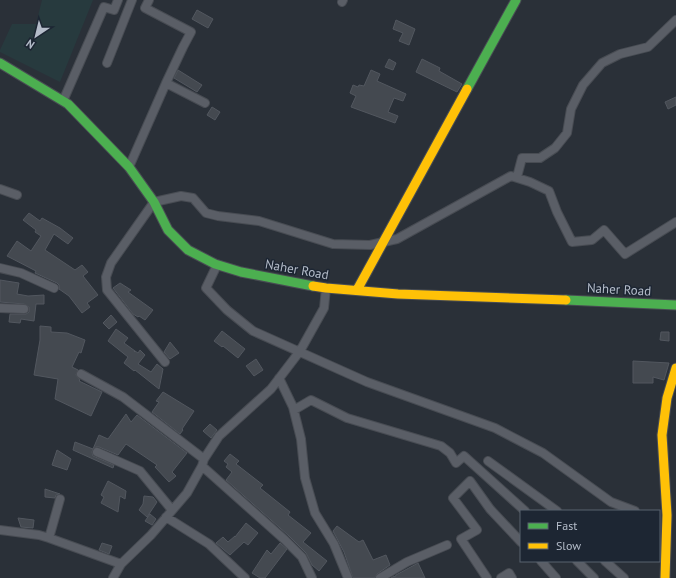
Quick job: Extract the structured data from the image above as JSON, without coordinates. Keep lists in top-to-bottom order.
{
  "streets": {
    "main road": ["Naher Road"]
  },
  "legend": ["Fast", "Slow"],
  "north": "bottom left"
}
